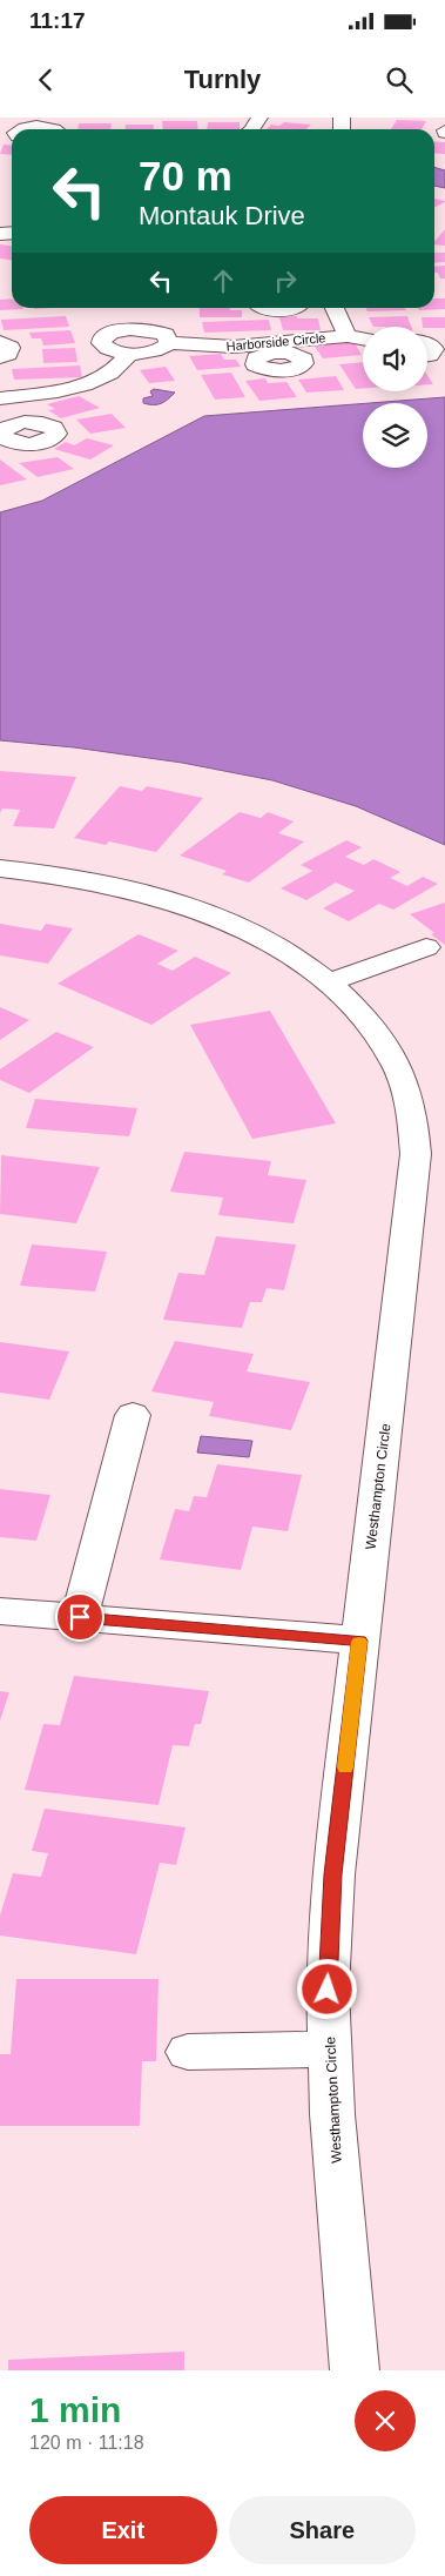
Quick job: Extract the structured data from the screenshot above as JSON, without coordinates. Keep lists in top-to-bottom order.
{
  "streets": {
    "street": ["Harborside Circle", "Westhampton Circle"]
  },
  "page": {
    "status": "11:17",
    "header": "Turnly",
    "turn": ["70 m", "Montauk Drive"],
    "heading": ["1 min", "120 m · 11:18"],
    "buttons": ["Exit", "Share"]
  }
}
